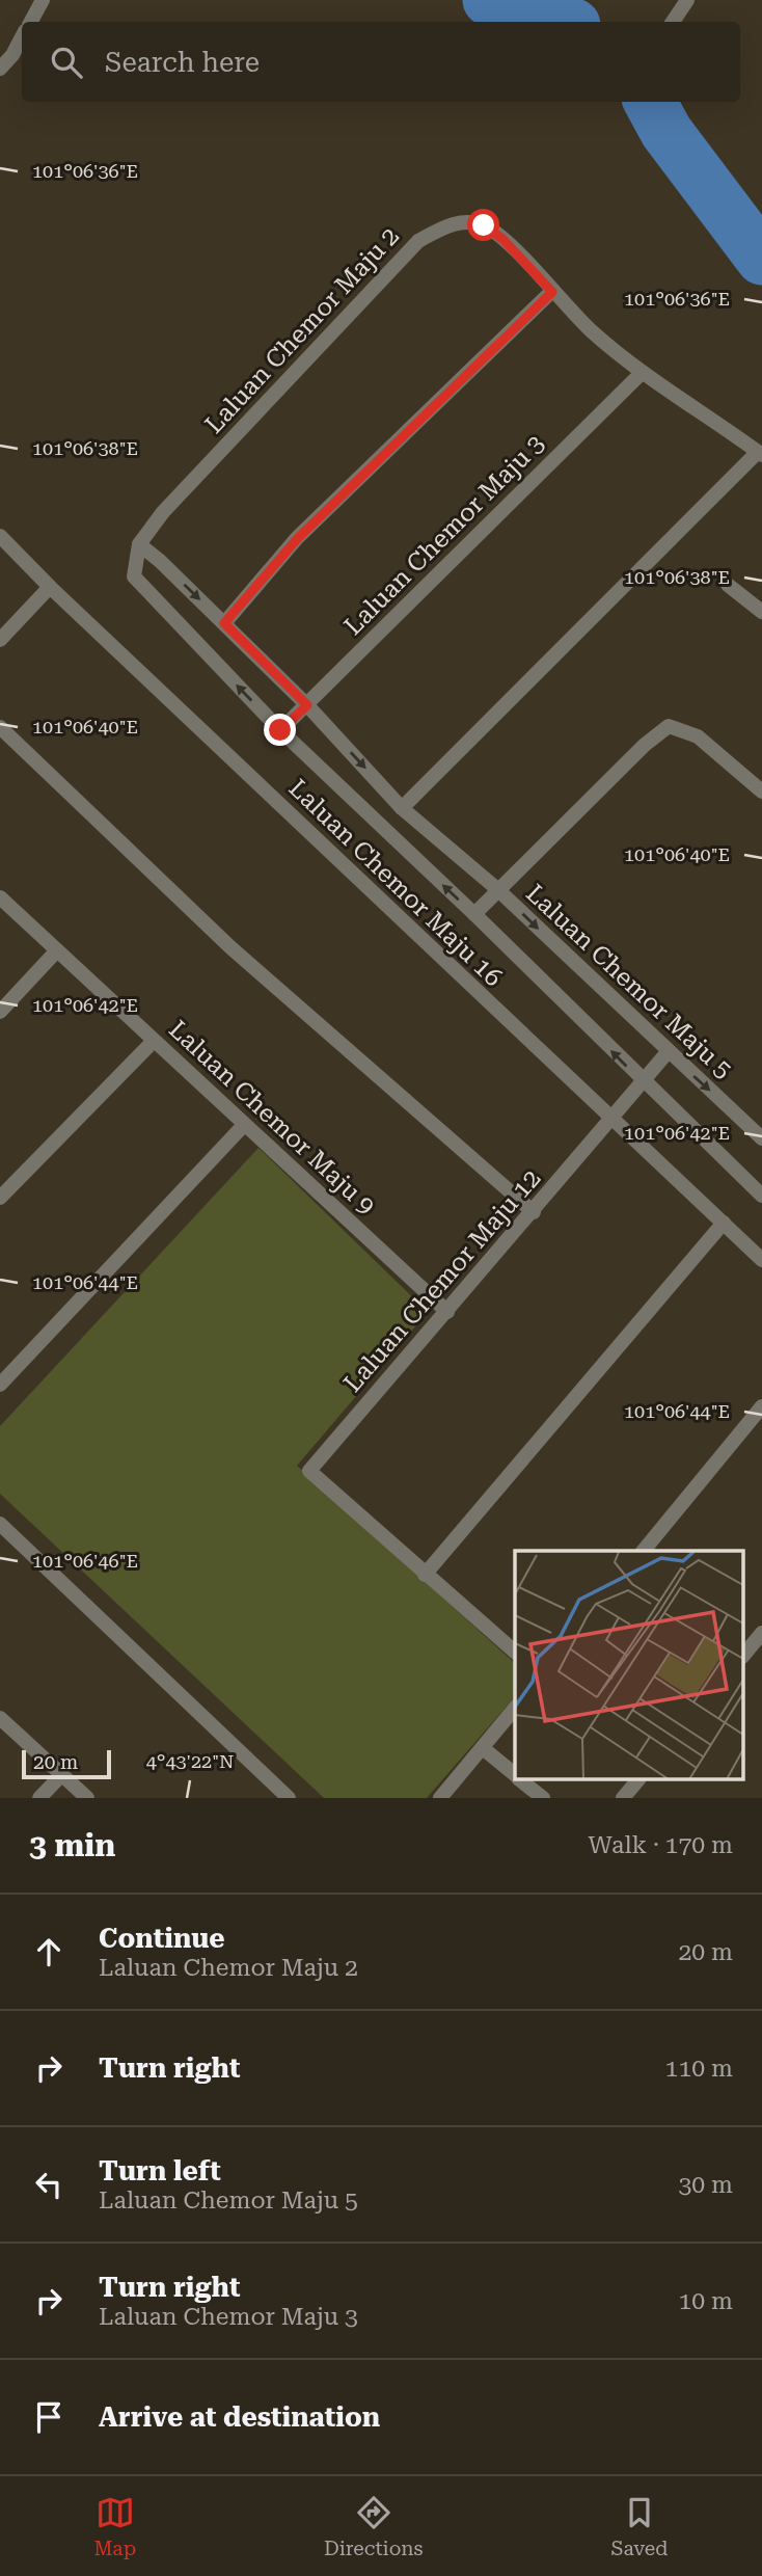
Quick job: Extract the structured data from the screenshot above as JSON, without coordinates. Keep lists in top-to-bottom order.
{
  "streets": {
    "street": [
      "Laluan Chemor Maju 2",
      "Laluan Chemor Maju 3",
      "Laluan Chemor Maju 16",
      "Laluan Chemor Maju 5",
      "Laluan Chemor Maju 9",
      "Laluan Chemor Maju 12"
    ]
  },
  "crossings": [
    ["Laluan Chemor Maju 2", "Laluan Chemor Maju 3"],
    ["Laluan Chemor Maju 2", "Laluan Chemor Maju 5"],
    ["Laluan Chemor Maju 3", "Laluan Chemor Maju 5"],
    ["Laluan Chemor Maju 16", "Laluan Chemor Maju 12"],
    ["Laluan Chemor Maju 5", "Laluan Chemor Maju 12"],
    ["Laluan Chemor Maju 9", "Laluan Chemor Maju 12"]
  ],
  "scale_bar": "20 m",
  "page": {
    "search": "Search here",
    "scale": "20 m",
    "heading": ["3 min", "Walk · 170 m"],
    "list": [
      ["Continue", "Laluan Chemor Maju 2", "20 m"],
      ["Turn right", "110 m"],
      ["Turn left", "Laluan Chemor Maju 5", "30 m"],
      ["Turn right", "Laluan Chemor Maju 3", "10 m"],
      "Arrive at destination"
    ],
    "nav": ["Map", "Directions", "Saved"]
  },
  "coordinates": [
    "101°06'36\"E",
    "101°06'38\"E",
    "101°06'40\"E",
    "101°06'42\"E",
    "101°06'44\"E",
    "101°06'46\"E",
    "4°43'22\"N"
  ]
}
